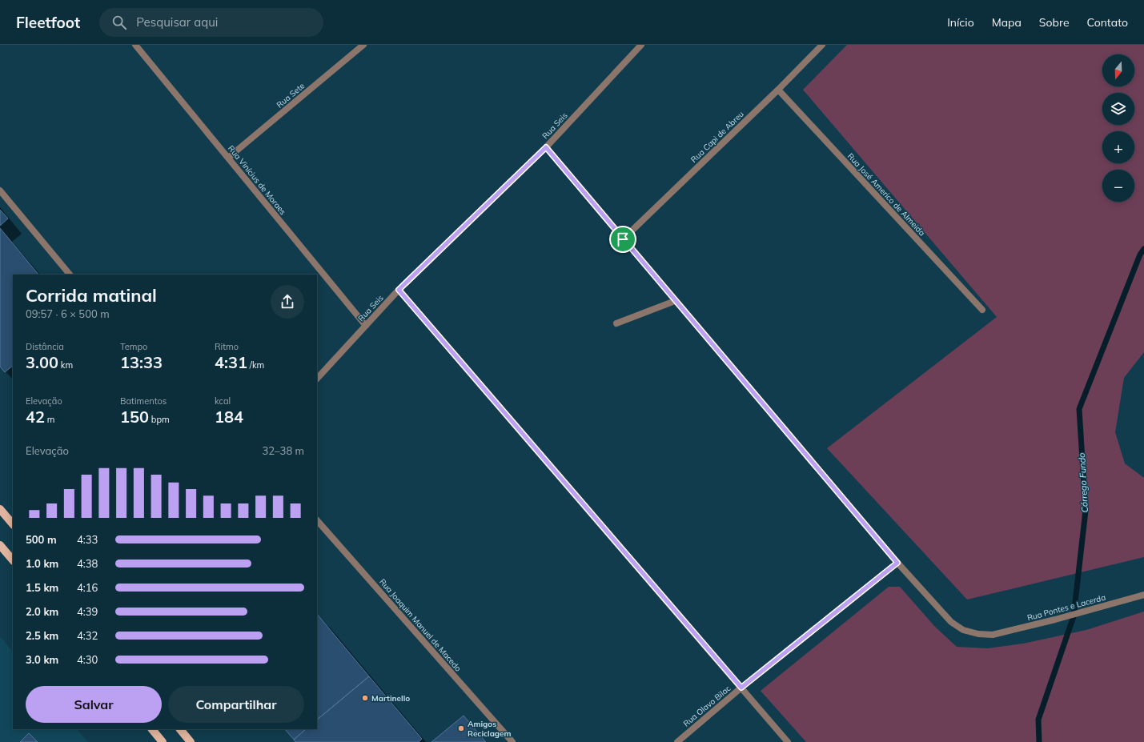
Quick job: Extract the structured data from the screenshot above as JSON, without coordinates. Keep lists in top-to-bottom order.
{
  "streets": {
    "street": [
      "Rua Sete",
      "Rua Seis",
      "Rua Capi de Abreu",
      "Rua Vinícius de Moraes",
      "Rua José Americo de Almeida",
      "Rua Pontes e Lacerda",
      "Rua Joaquim Manuel de Macedo",
      "Rua Olavo Bilac"
    ]
  },
  "crossings": [
    ["Rua Sete", "Rua Vinícius de Moraes"],
    ["Rua Seis", "Rua Vinícius de Moraes"],
    ["Rua Seis", "Rua Pontes e Lacerda"],
    ["Rua Capi de Abreu", "Rua José Americo de Almeida"],
    ["Rua Capi de Abreu", "Rua Pontes e Lacerda"],
    ["Rua Pontes e Lacerda", "Rua Olavo Bilac"]
  ],
  "water": ["Córrego Fundo"],
  "places": ["Martinello", "Amigos Reciclagem"],
  "north": "bottom",
  "page": {
    "header": "Fleetfoot",
    "search": "Pesquisar aqui",
    "nav": [
      "Início",
      "Mapa",
      "Sobre",
      "Contato"
    ],
    "map_buttons": ["+", "−"],
    "heading": ["Corrida matinal", "09:57 · 6 × 500 m"],
    "stats": [
      ["Distância", "3.00 km"],
      ["Tempo", "13:33"],
      ["Ritmo", "4:31 /km"],
      ["Elevação", "42 m"],
      ["Batimentos", "150 bpm"],
      ["kcal", "184"]
    ],
    "chart": ["Elevação", "32–38 m"],
    "list": [
      {
        "name": "500 m",
        "note": "4:33"
      },
      {
        "name": "1.0 km",
        "note": "4:38"
      },
      {
        "name": "1.5 km",
        "note": "4:16"
      },
      {
        "name": "2.0 km",
        "note": "4:39"
      },
      {
        "name": "2.5 km",
        "note": "4:32"
      },
      {
        "name": "3.0 km",
        "note": "4:30"
      }
    ],
    "buttons": ["Salvar", "Compartilhar"]
  }
}
